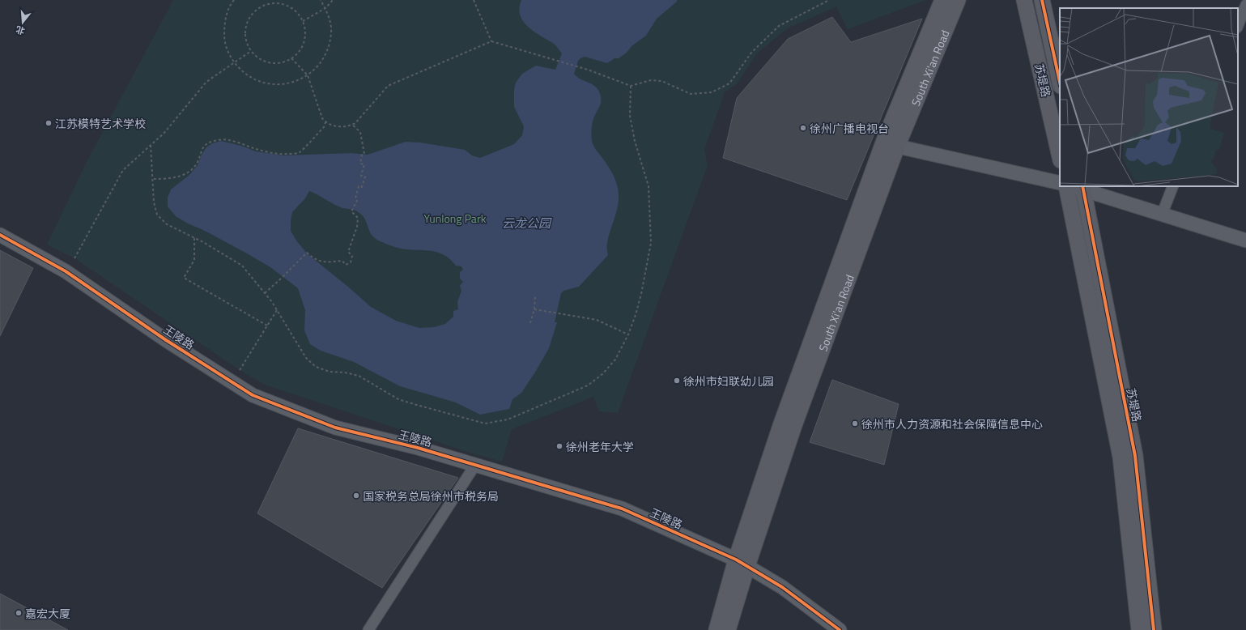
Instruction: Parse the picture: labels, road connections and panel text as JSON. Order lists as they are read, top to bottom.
{
  "streets": {
    "main road": ["South Xi'an Road", "苏堤路"],
    "street": ["王陵路"]
  },
  "crossings": [
    ["South Xi'an Road", "王陵路"]
  ],
  "water": ["云龙公园"],
  "parks": ["Yunlong Park"],
  "places": [
    "江苏模特艺术学校",
    "徐州广播电视台",
    "徐州市妇联幼儿园",
    "徐州市人力资源和社会保障信息中心",
    "徐州老年大学",
    "国家税务总局徐州市税务局",
    "嘉宏大厦"
  ],
  "north": "bottom"
}
